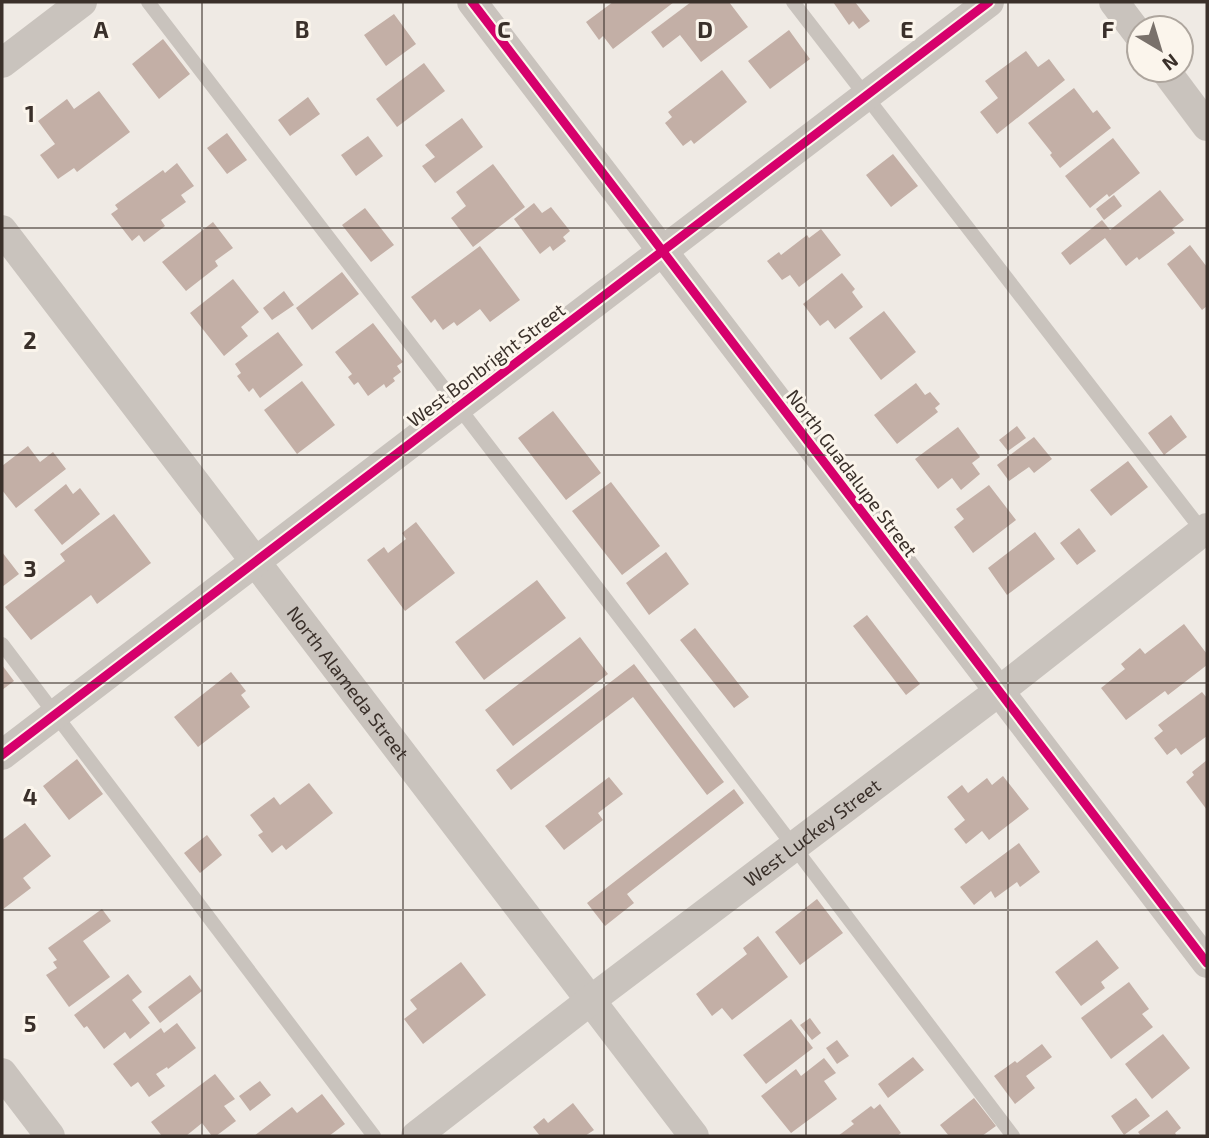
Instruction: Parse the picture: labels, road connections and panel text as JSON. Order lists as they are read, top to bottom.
{
  "streets": {
    "street": [
      "West Bonbright Street",
      "North Guadalupe Street",
      "North Alameda Street",
      "West Luckey Street"
    ]
  },
  "crossings": [
    ["West Bonbright Street", "North Guadalupe Street"],
    ["West Bonbright Street", "North Alameda Street"],
    ["North Guadalupe Street", "West Luckey Street"],
    ["North Alameda Street", "West Luckey Street"]
  ],
  "north": "bottom right",
  "grid": {
    "columns": [
      "A",
      "B",
      "C",
      "D",
      "E",
      "F"
    ],
    "rows": [
      "1",
      "2",
      "3",
      "4",
      "5"
    ]
  }
}
